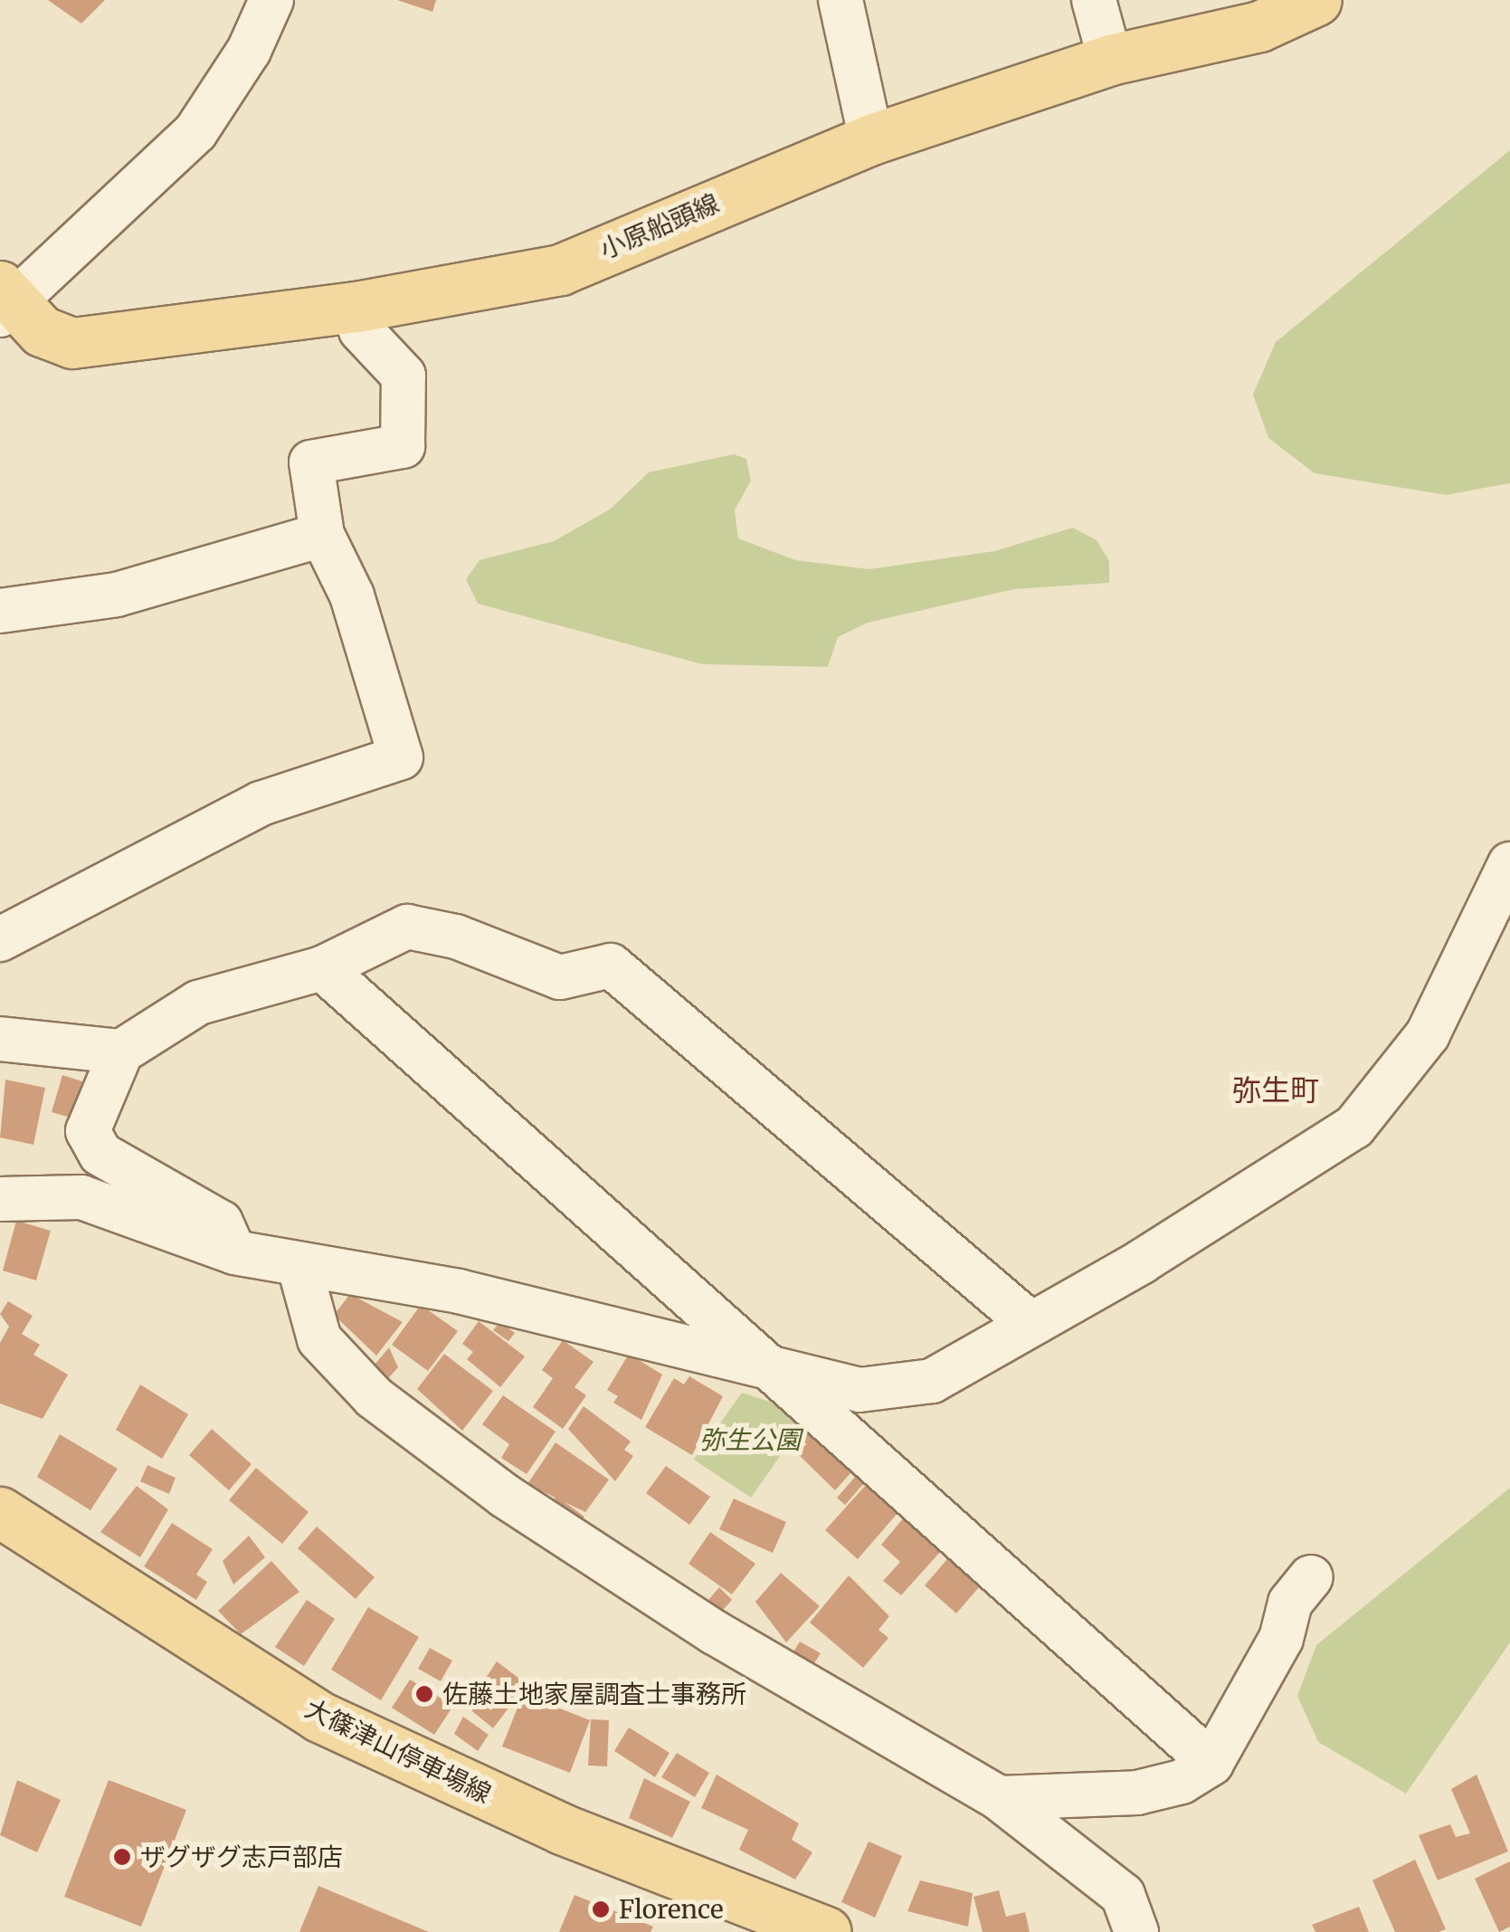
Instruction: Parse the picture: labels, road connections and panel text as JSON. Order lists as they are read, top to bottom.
{
  "streets": {
    "main road": ["小原船頭線", "大篠津山停車場線"]
  },
  "districts": ["弥生町"],
  "parks": ["弥生公園"],
  "places": ["佐藤土地家屋調査士事務所", "ザグザグ志戸部店", "Florence"]
}
